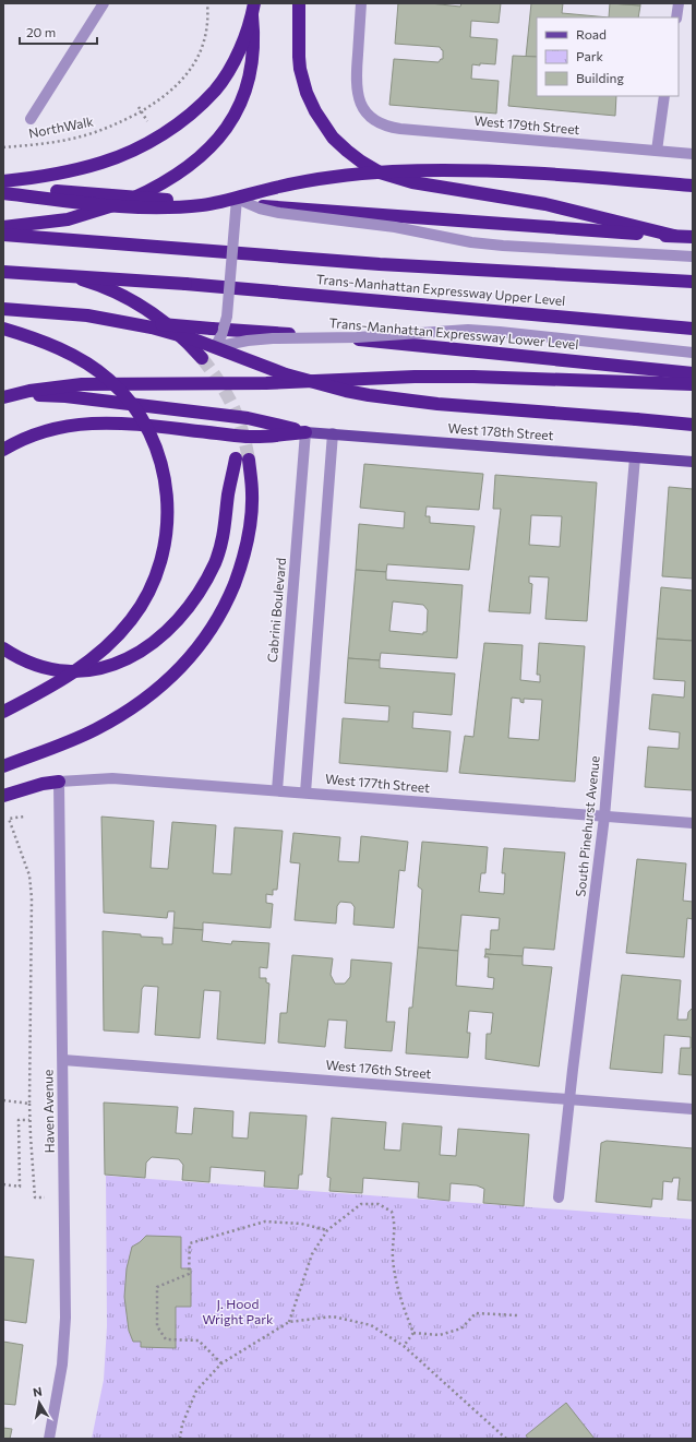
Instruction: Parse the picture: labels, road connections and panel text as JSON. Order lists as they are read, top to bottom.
{
  "streets": {
    "highway": ["Trans-Manhattan Expressway Upper Level", "Trans-Manhattan Expressway Lower Level"],
    "main road": ["West 178th Street"],
    "street": [
      "West 179th Street",
      "Cabrini Boulevard",
      "West 177th Street",
      "South Pinehurst Avenue",
      "West 176th Street",
      "Haven Avenue"
    ],
    "path": ["NorthWalk"]
  },
  "crossings": [
    ["West 178th Street", "Cabrini Boulevard"],
    ["West 178th Street", "South Pinehurst Avenue"],
    ["Cabrini Boulevard", "West 177th Street"],
    ["West 177th Street", "South Pinehurst Avenue"],
    ["West 177th Street", "Haven Avenue"],
    ["South Pinehurst Avenue", "West 176th Street"],
    ["West 176th Street", "Haven Avenue"]
  ],
  "parks": ["J. Hood Wright Park"],
  "legend": ["Road", "Park", "Building"],
  "scale_bar": "20 m",
  "north": "top"
}
